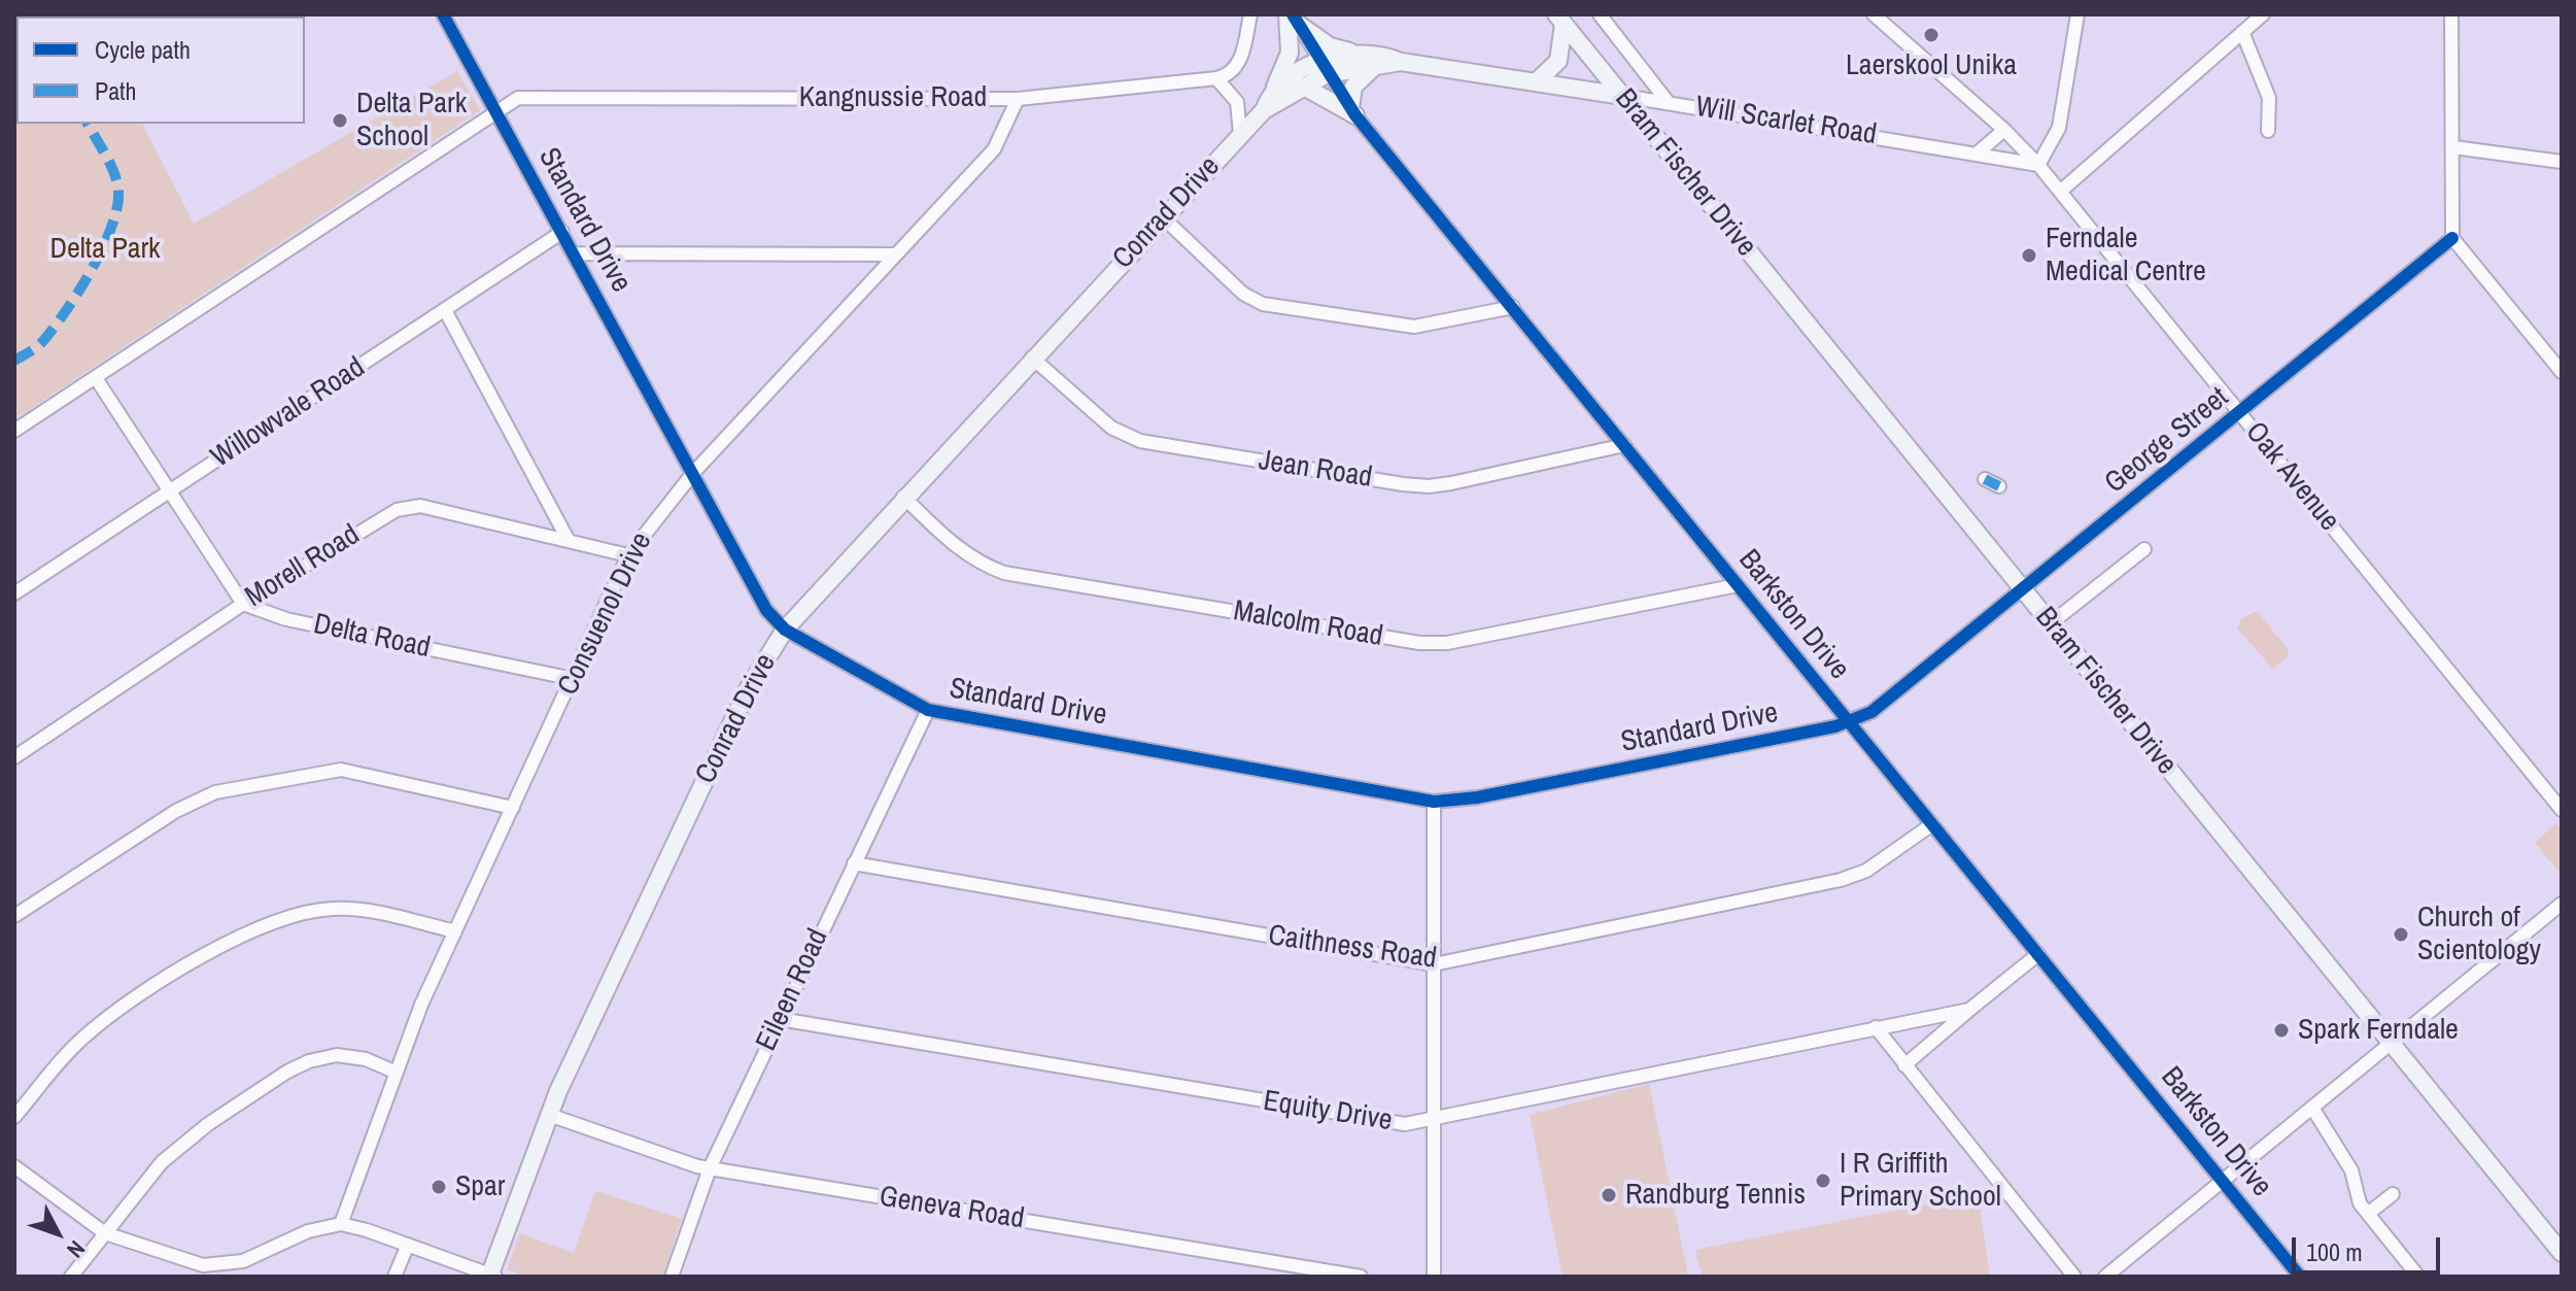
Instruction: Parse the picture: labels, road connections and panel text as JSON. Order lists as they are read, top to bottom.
{
  "streets": {
    "street": [
      "Kangnussie Road",
      "Will Scarlet Road",
      "Bram Fischer Drive",
      "Conrad Drive",
      "Standard Drive",
      "Willowvale Road",
      "George Street",
      "Jean Road",
      "Oak Avenue",
      "Morell Road",
      "Consuenol Drive",
      "Barkston Drive",
      "Malcolm Road",
      "Delta Road",
      "Caithness Road",
      "Eileen Road",
      "Equity Drive",
      "Geneva Road"
    ]
  },
  "crossings": [
    ["Kangnussie Road", "Standard Drive"],
    ["Kangnussie Road", "Consuenol Drive"],
    ["Will Scarlet Road", "Bram Fischer Drive"],
    ["Will Scarlet Road", "Conrad Drive"],
    ["Will Scarlet Road", "Oak Avenue"],
    ["Will Scarlet Road", "Barkston Drive"],
    ["Bram Fischer Drive", "George Street"],
    ["Conrad Drive", "Standard Drive"],
    ["Conrad Drive", "Jean Road"],
    ["Conrad Drive", "Barkston Drive"],
    ["Conrad Drive", "Malcolm Road"],
    ["Conrad Drive", "Geneva Road"],
    ["Standard Drive", "Willowvale Road"],
    ["Standard Drive", "George Street"],
    ["Standard Drive", "Consuenol Drive"],
    ["Standard Drive", "Barkston Drive"],
    ["Standard Drive", "Eileen Road"],
    ["George Street", "Oak Avenue"],
    ["Jean Road", "Barkston Drive"],
    ["Morell Road", "Consuenol Drive"],
    ["Morell Road", "Delta Road"],
    ["Consuenol Drive", "Delta Road"],
    ["Barkston Drive", "Malcolm Road"],
    ["Barkston Drive", "Caithness Road"],
    ["Barkston Drive", "Equity Drive"],
    ["Caithness Road", "Eileen Road"],
    ["Eileen Road", "Equity Drive"],
    ["Eileen Road", "Geneva Road"]
  ],
  "parks": ["Delta Park"],
  "places": [
    "Laerskool Unika",
    "Delta Park School",
    "Ferndale Medical Centre",
    "Church of Scientology",
    "Spark Ferndale",
    "I R Griffith Primary School",
    "Spar",
    "Randburg Tennis"
  ],
  "legend": ["Cycle path", "Path"],
  "scale_bar": "100 m",
  "north": "bottom right"
}
